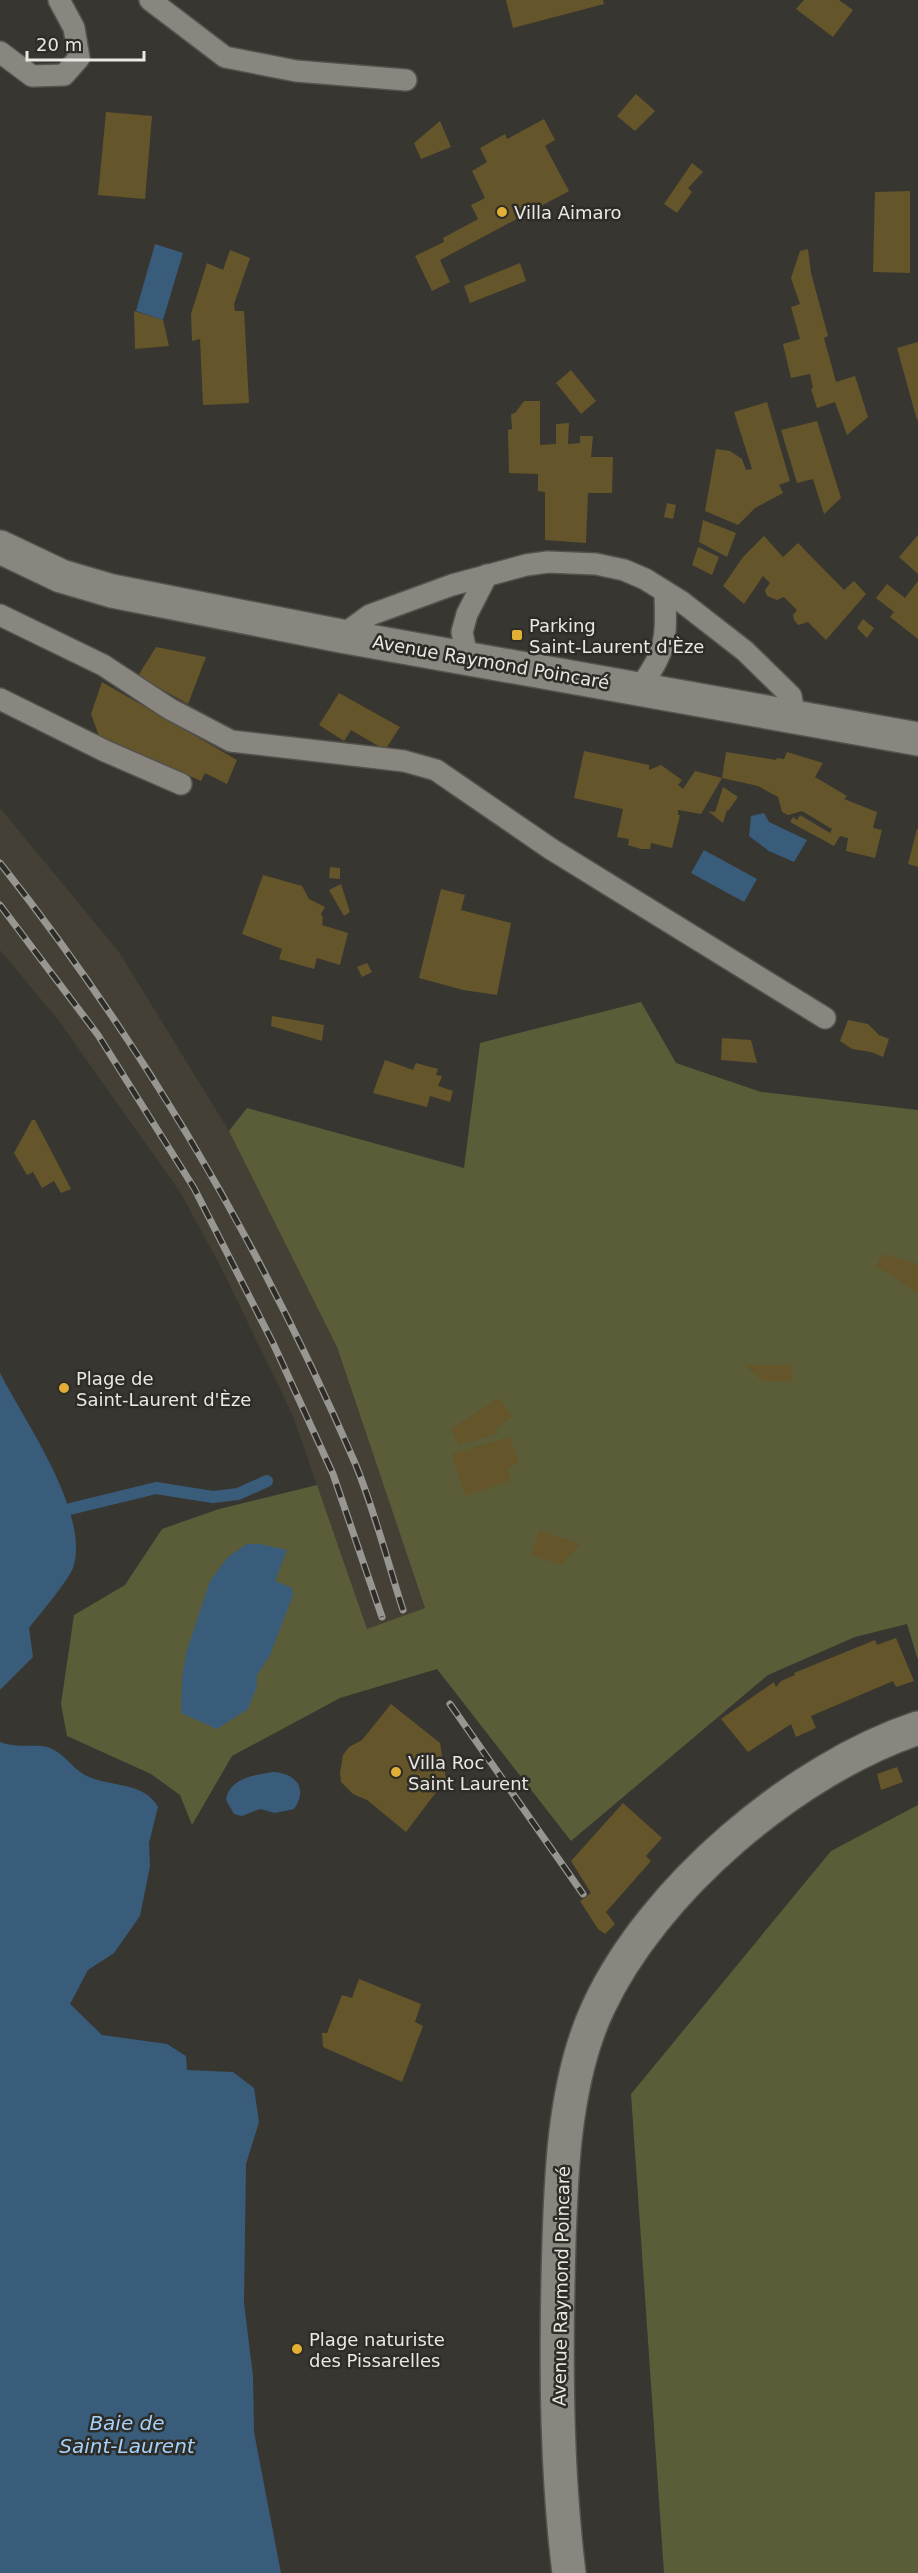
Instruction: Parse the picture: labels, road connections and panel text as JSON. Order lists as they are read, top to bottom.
{
  "streets": {
    "main road": ["Avenue Raymond Poincaré"]
  },
  "water": ["Baie de Saint-Laurent"],
  "places": {
    "other": [
      "Villa Aimaro",
      "Plage de Saint-Laurent d'Èze",
      "Villa Roc Saint Laurent",
      "Plage naturiste des Pissarelles"
    ],
    "transit": ["Parking Saint-Laurent d'Èze"]
  },
  "scale_bar": "20 m"
}
